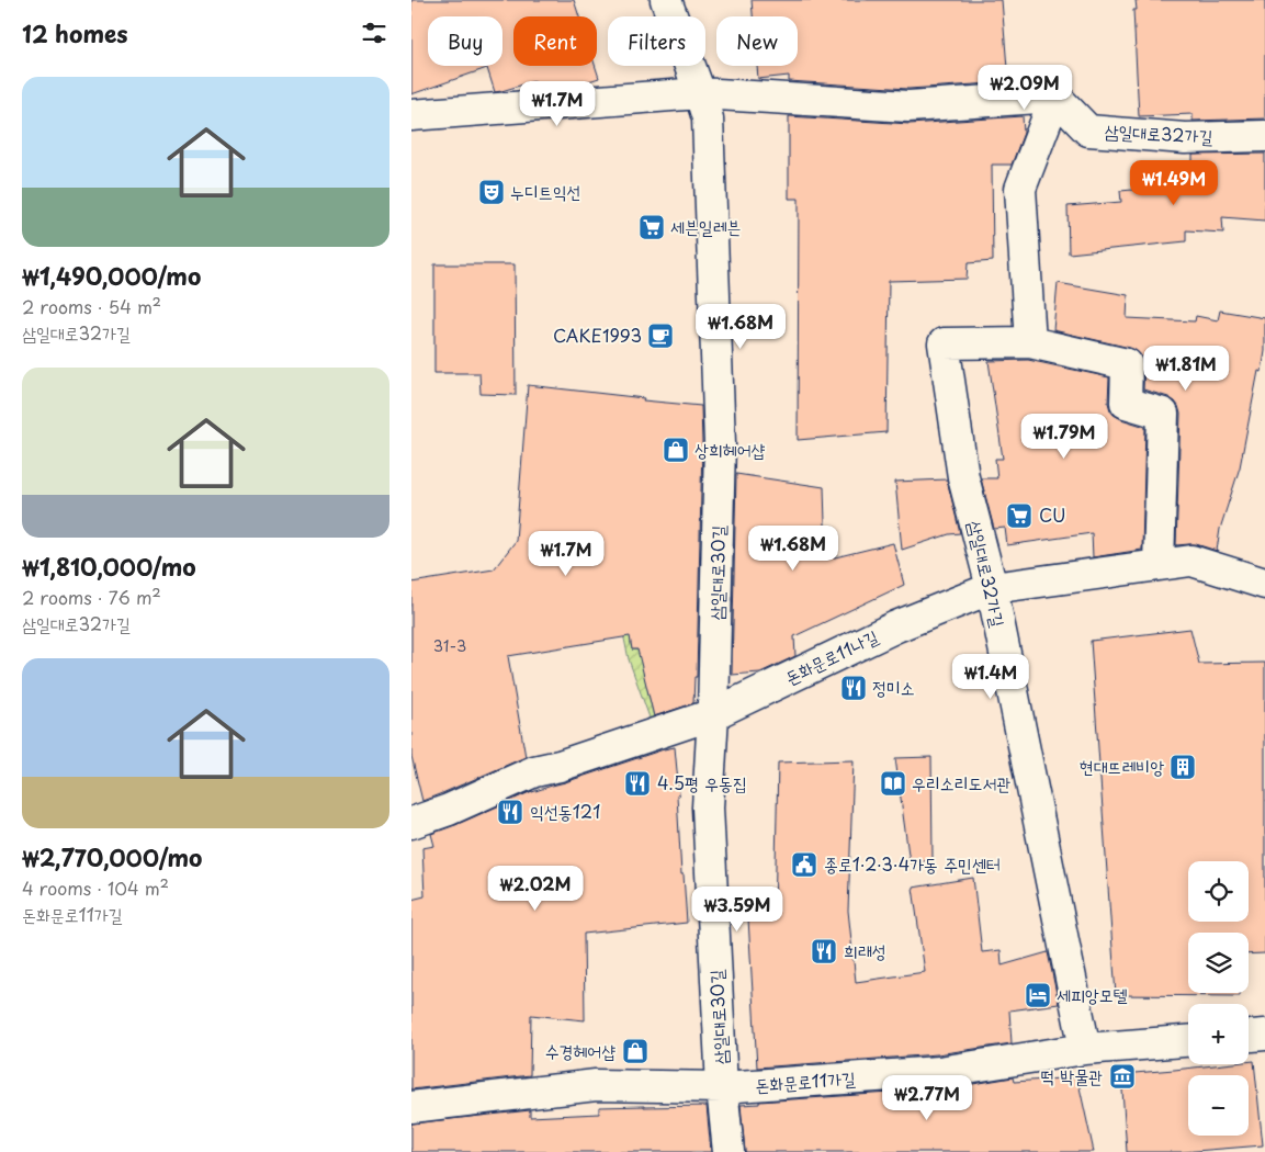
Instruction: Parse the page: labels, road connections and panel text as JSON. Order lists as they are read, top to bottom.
{
  "streets": {
    "street": [
      "삼일대로32가길",
      "삼일대로30길",
      "돈화문로11나길",
      "돈화문로11가길"
    ]
  },
  "crossings": [
    ["삼일대로32가길", "돈화문로11나길"],
    ["삼일대로32가길", "돈화문로11가길"],
    ["삼일대로30길", "돈화문로11나길"],
    ["삼일대로30길", "돈화문로11가길"]
  ],
  "places": {
    "theatre": ["누디트익선"],
    "supermarket": ["세븐일레븐", "CU"],
    "cafe": ["CAKE1993"],
    "shop": ["상희헤어샵", "수경헤어샵"],
    "restaurant": [
      "정미소",
      "4.5평 우동집",
      "익선동121",
      "희래성"
    ],
    "building": ["현대뜨레비앙"],
    "library": ["우리소리도서관"],
    "public building": ["종로1·2·3·4가동 주민센터"],
    "hotel": ["세피앙모텔"],
    "museum": ["떡 박물관"]
  },
  "house_numbers": ["31-3"],
  "page": {
    "heading": "12 homes",
    "chip": [
      "Buy",
      "Rent",
      "Filters",
      "New"
    ],
    "price": [
      "₩2.09M",
      "₩1.7M",
      "₩1.49M",
      "₩1.68M",
      "₩1.81M",
      "₩1.79M",
      "₩1.68M",
      "₩1.7M",
      "₩1.4M",
      "₩2.02M",
      "₩3.59M",
      "₩2.77M"
    ],
    "list": [
      {
        "name": "₩1,490,000/mo",
        "note": "2 rooms · 54 m² · 삼일대로32가길"
      },
      {
        "name": "₩1,810,000/mo",
        "note": "2 rooms · 76 m² · 삼일대로32가길"
      },
      {
        "name": "₩2,770,000/mo",
        "note": "4 rooms · 104 m² · 돈화문로11가길"
      }
    ],
    "map_buttons": ["+", "−"]
  }
}
